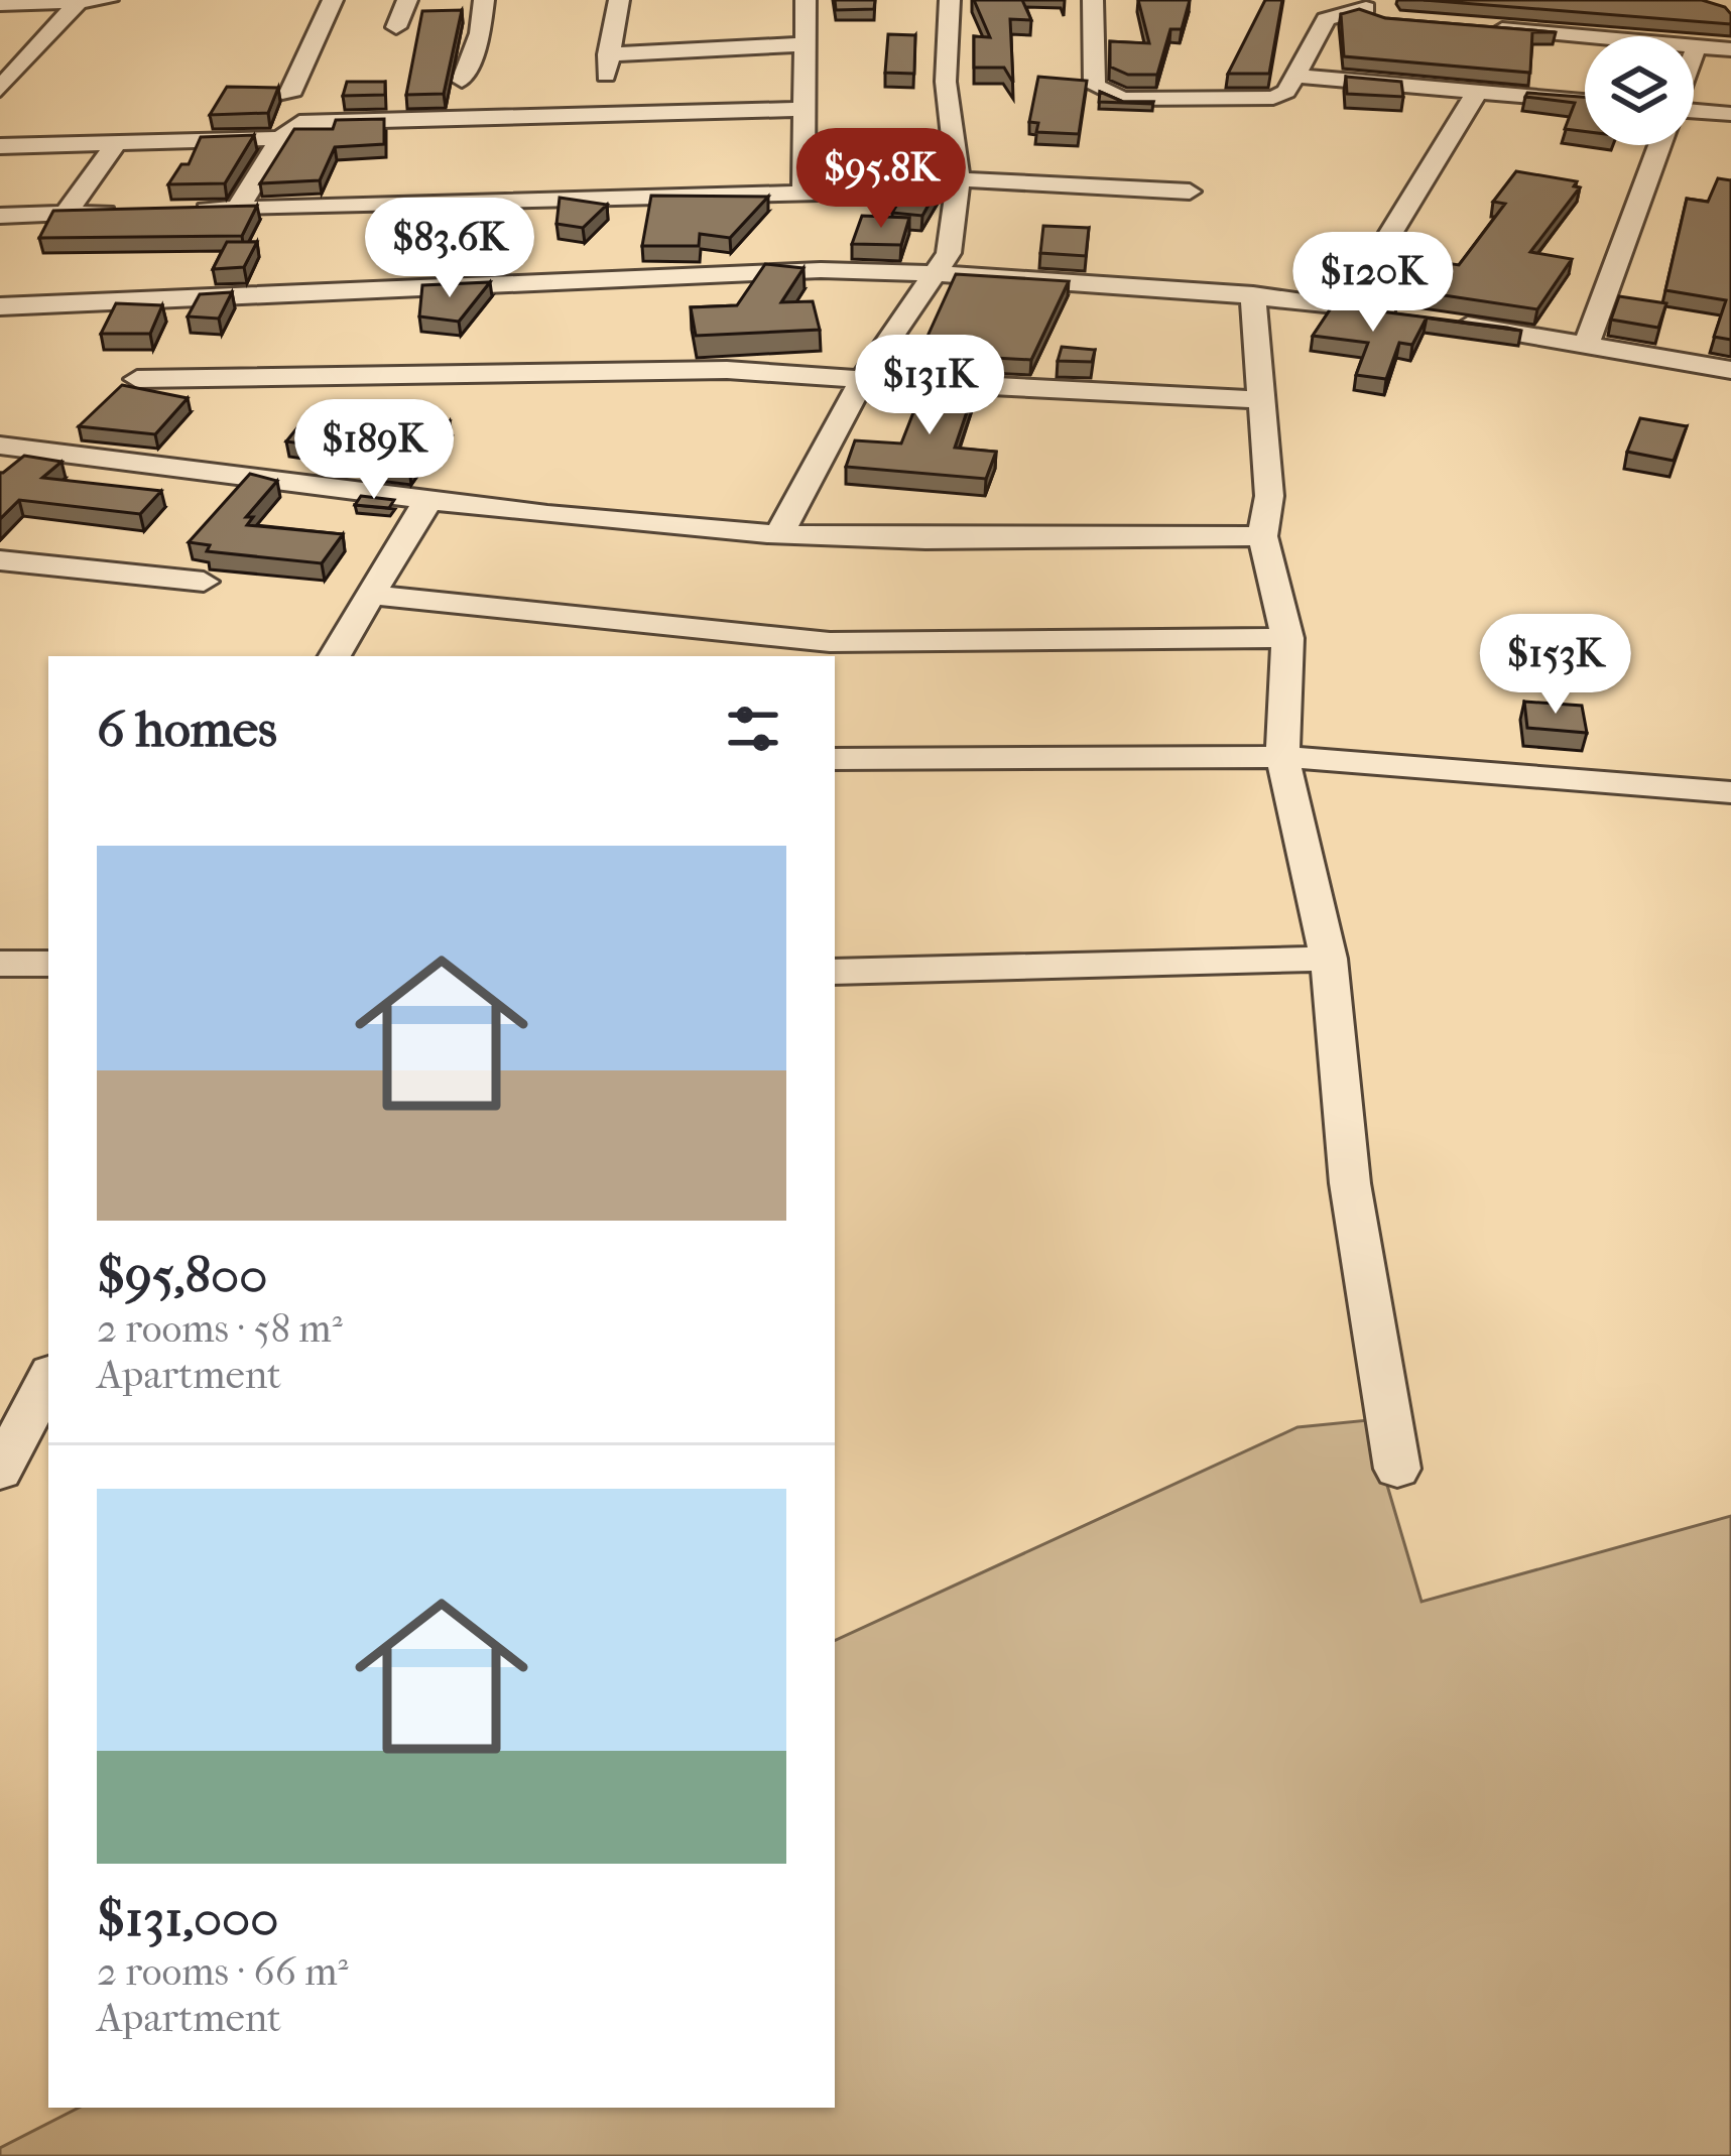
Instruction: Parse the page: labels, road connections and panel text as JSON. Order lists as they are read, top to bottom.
{
  "page": {
    "price": [
      "$95.8K",
      "$83.6K",
      "$120K",
      "$131K",
      "$189K",
      "$153K"
    ],
    "heading": "6 homes",
    "list": [
      {
        "name": "$95,800",
        "note": "2 rooms · 58 m² · Apartment"
      },
      {
        "name": "$131,000",
        "note": "2 rooms · 66 m² · Apartment"
      }
    ]
  }
}
